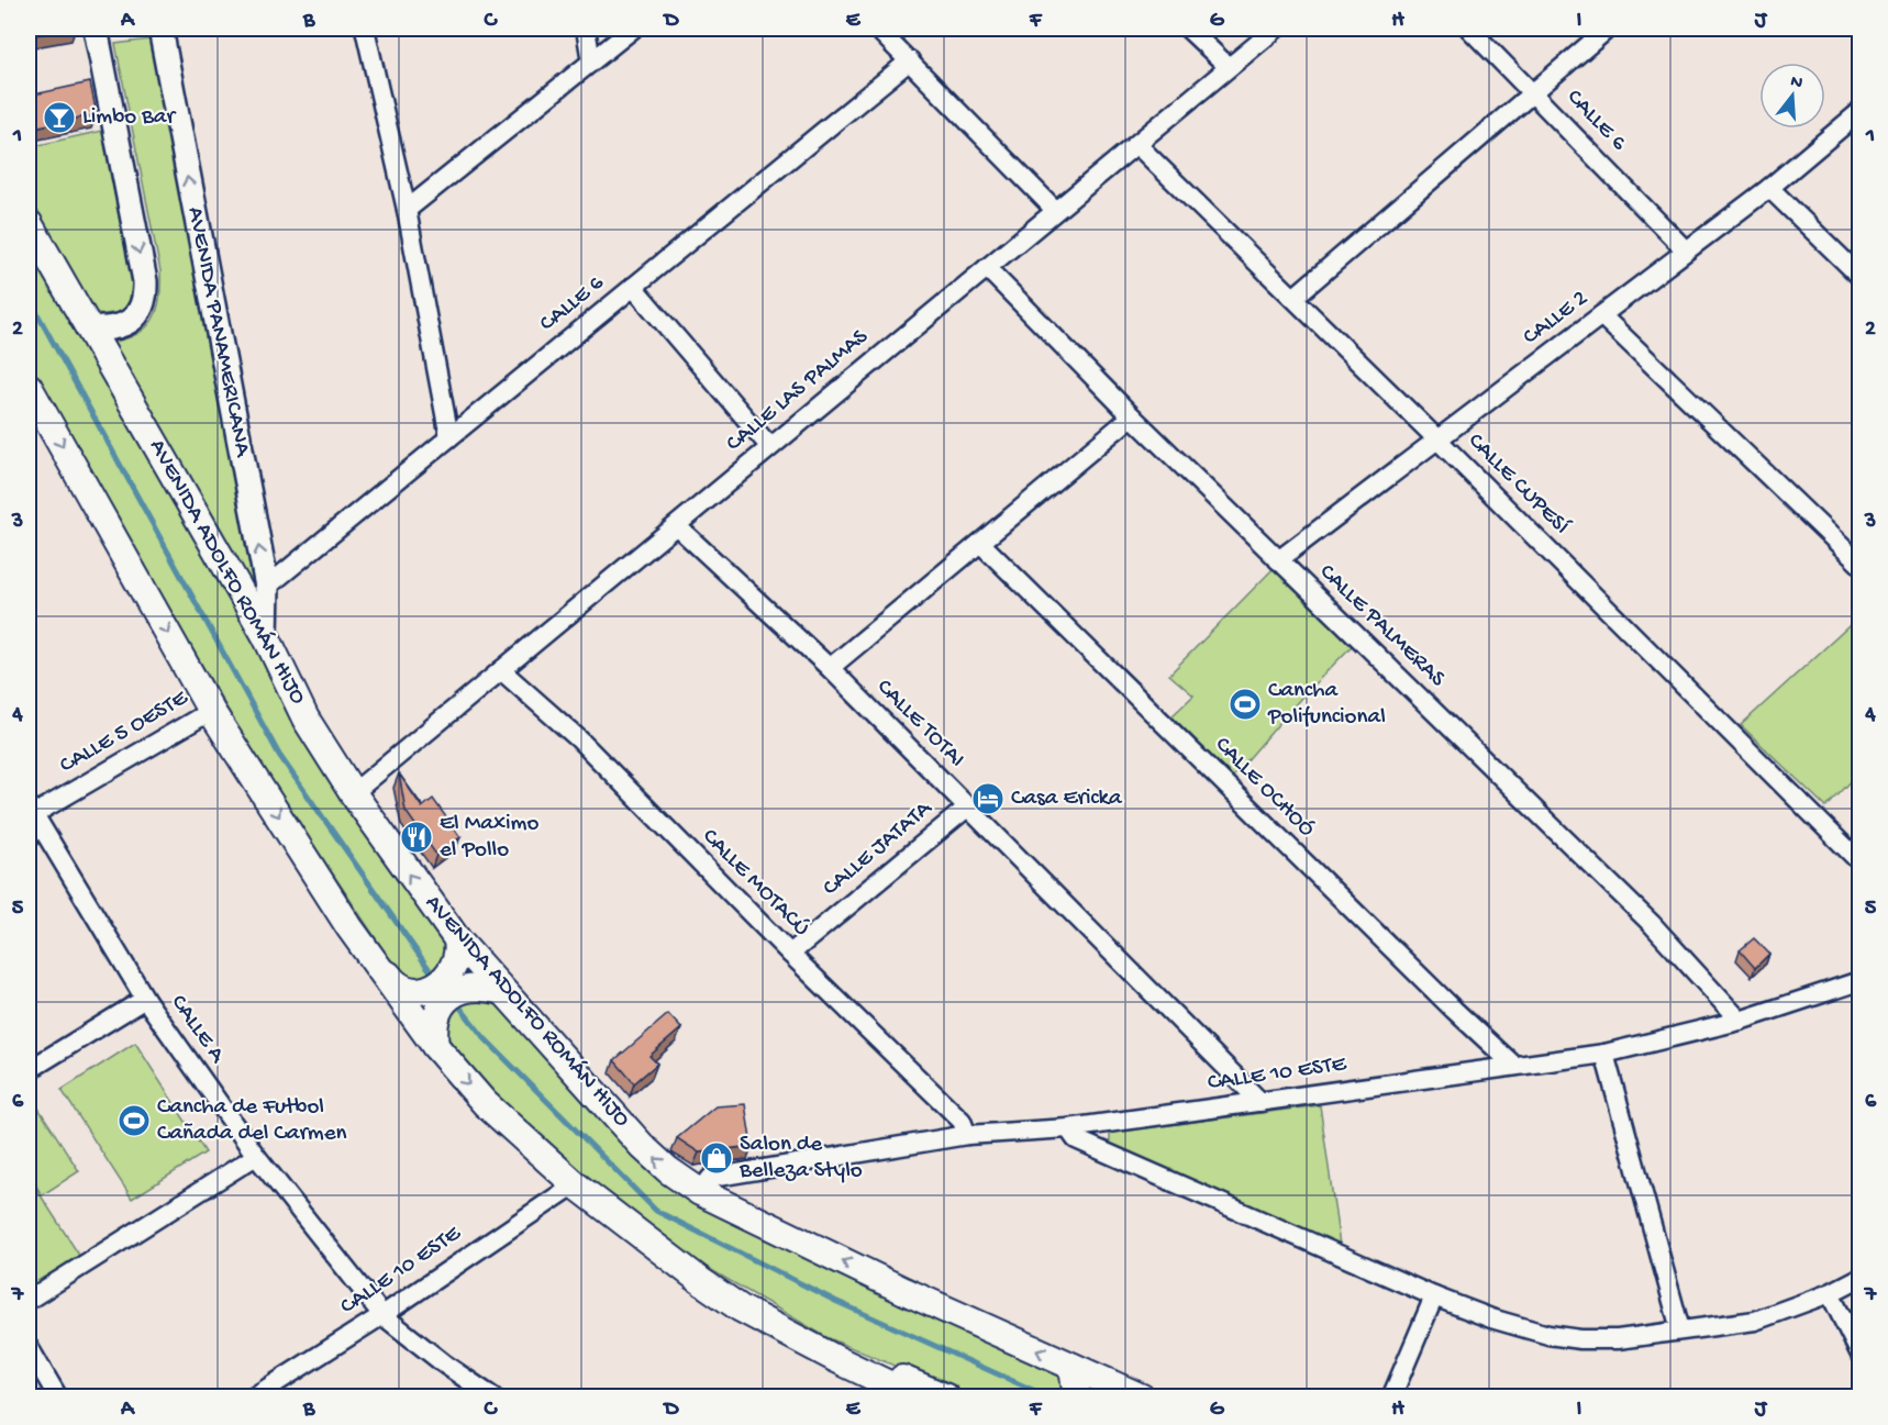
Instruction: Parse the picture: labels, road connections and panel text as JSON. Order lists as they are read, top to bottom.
{
  "streets": {
    "main road": ["AVENIDA ADOLFO ROMÁN HIJO"],
    "street": [
      "CALLE 6",
      "CALLE 2",
      "AVENIDA PANAMERICANA",
      "CALLE LAS PALMAS",
      "CALLE CUPESÍ",
      "CALLE PALMERAS",
      "CALLE TOTAI",
      "CALLE 5 OESTE",
      "CALLE OCHOÓ",
      "CALLE JATATA",
      "CALLE MOTACÚ",
      "CALLE A",
      "CALLE 10 ESTE"
    ]
  },
  "crossings": [
    ["CALLE 6", "CALLE 2"],
    ["CALLE 6", "AVENIDA PANAMERICANA"],
    ["CALLE 2", "CALLE CUPESÍ"],
    ["CALLE 2", "CALLE PALMERAS"],
    ["AVENIDA PANAMERICANA", "AVENIDA ADOLFO ROMÁN HIJO"],
    ["CALLE LAS PALMAS", "CALLE CUPESÍ"],
    ["CALLE LAS PALMAS", "AVENIDA ADOLFO ROMÁN HIJO"],
    ["CALLE LAS PALMAS", "CALLE PALMERAS"],
    ["CALLE LAS PALMAS", "CALLE TOTAI"],
    ["CALLE LAS PALMAS", "CALLE MOTACÚ"],
    ["AVENIDA ADOLFO ROMÁN HIJO", "CALLE 10 ESTE"],
    ["CALLE PALMERAS", "CALLE 10 ESTE"],
    ["CALLE TOTAI", "CALLE JATATA"],
    ["CALLE TOTAI", "CALLE 10 ESTE"],
    ["CALLE 5 OESTE", "CALLE A"],
    ["CALLE OCHOÓ", "CALLE 10 ESTE"],
    ["CALLE JATATA", "CALLE MOTACÚ"],
    ["CALLE MOTACÚ", "CALLE 10 ESTE"],
    ["CALLE A", "CALLE 10 ESTE"]
  ],
  "places": {
    "bar": ["Limbo Bar"],
    "sports": ["Cancha Polifuncional", "Cancha de Futbol Cañada del Carmen"],
    "hotel": ["Casa Ericka"],
    "restaurant": ["El Maximo el Pollo"],
    "shop": ["Salon de Belleza Stylo"]
  },
  "north": "top",
  "grid": {
    "columns": [
      "A",
      "B",
      "C",
      "D",
      "E",
      "F",
      "G",
      "H",
      "I",
      "J"
    ],
    "rows": [
      "1",
      "2",
      "3",
      "4",
      "5",
      "6",
      "7"
    ]
  }
}
